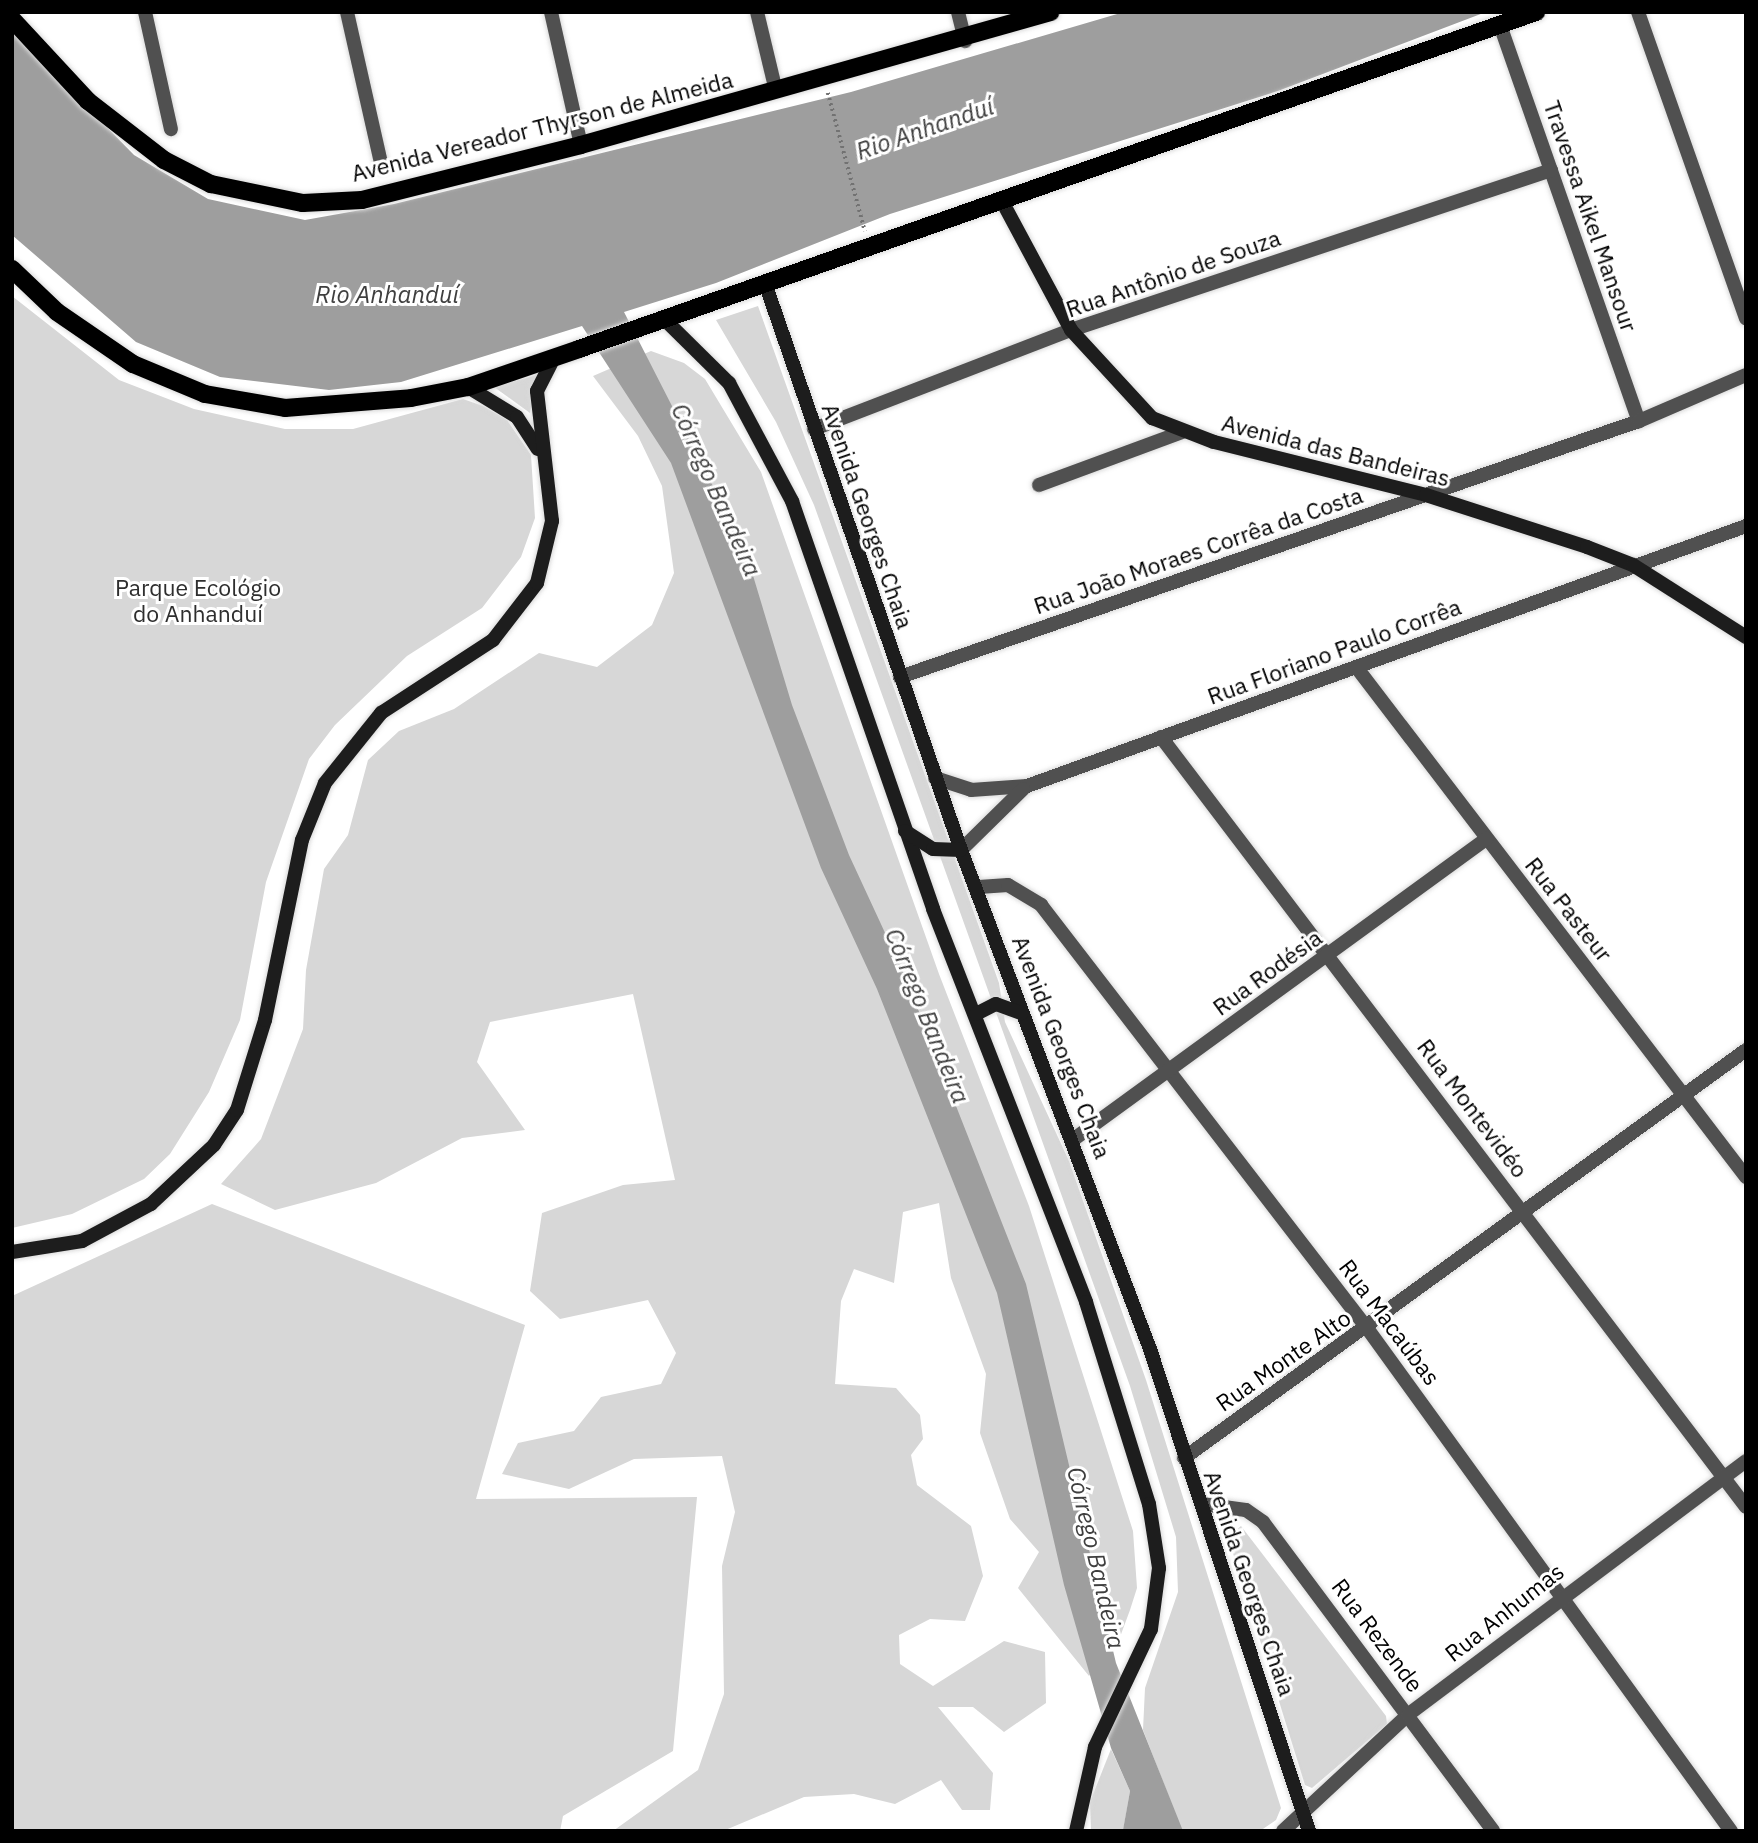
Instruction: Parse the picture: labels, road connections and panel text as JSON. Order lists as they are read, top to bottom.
{
  "streets": {
    "main road": ["Avenida Vereador Thyrson de Almeida", "Avenida das Bandeiras", "Avenida Georges Chaia"],
    "street": [
      "Travessa Aikel Mansour",
      "Rua Antônio de Souza",
      "Rua João Moraes Corrêa da Costa",
      "Rua Floriano Paulo Corrêa",
      "Rua Pasteur",
      "Rua Rodésia",
      "Rua Montevidéo",
      "Rua Macaúbas",
      "Rua Monte Alto",
      "Rua Anhumas",
      "Rua Rezende"
    ]
  },
  "crossings": [
    ["Travessa Aikel Mansour", "Rua Antônio de Souza"],
    ["Travessa Aikel Mansour", "Rua João Moraes Corrêa da Costa"],
    ["Rua Antônio de Souza", "Avenida das Bandeiras"],
    ["Rua Antônio de Souza", "Avenida Georges Chaia"],
    ["Avenida das Bandeiras", "Rua João Moraes Corrêa da Costa"],
    ["Avenida das Bandeiras", "Rua Floriano Paulo Corrêa"],
    ["Avenida Georges Chaia", "Rua João Moraes Corrêa da Costa"],
    ["Avenida Georges Chaia", "Rua Floriano Paulo Corrêa"],
    ["Avenida Georges Chaia", "Rua Rodésia"],
    ["Avenida Georges Chaia", "Rua Macaúbas"],
    ["Avenida Georges Chaia", "Rua Monte Alto"],
    ["Avenida Georges Chaia", "Rua Anhumas"],
    ["Avenida Georges Chaia", "Rua Rezende"],
    ["Rua Floriano Paulo Corrêa", "Rua Pasteur"],
    ["Rua Floriano Paulo Corrêa", "Rua Montevidéo"],
    ["Rua Pasteur", "Rua Rodésia"],
    ["Rua Pasteur", "Rua Monte Alto"],
    ["Rua Rodésia", "Rua Montevidéo"],
    ["Rua Rodésia", "Rua Macaúbas"],
    ["Rua Montevidéo", "Rua Monte Alto"],
    ["Rua Montevidéo", "Rua Anhumas"],
    ["Rua Macaúbas", "Rua Monte Alto"],
    ["Rua Macaúbas", "Rua Anhumas"],
    ["Rua Anhumas", "Rua Rezende"]
  ],
  "water": ["Rio Anhanduí", "Córrego Bandeira"],
  "parks": ["Parque Ecológio do Anhanduí"]
}
